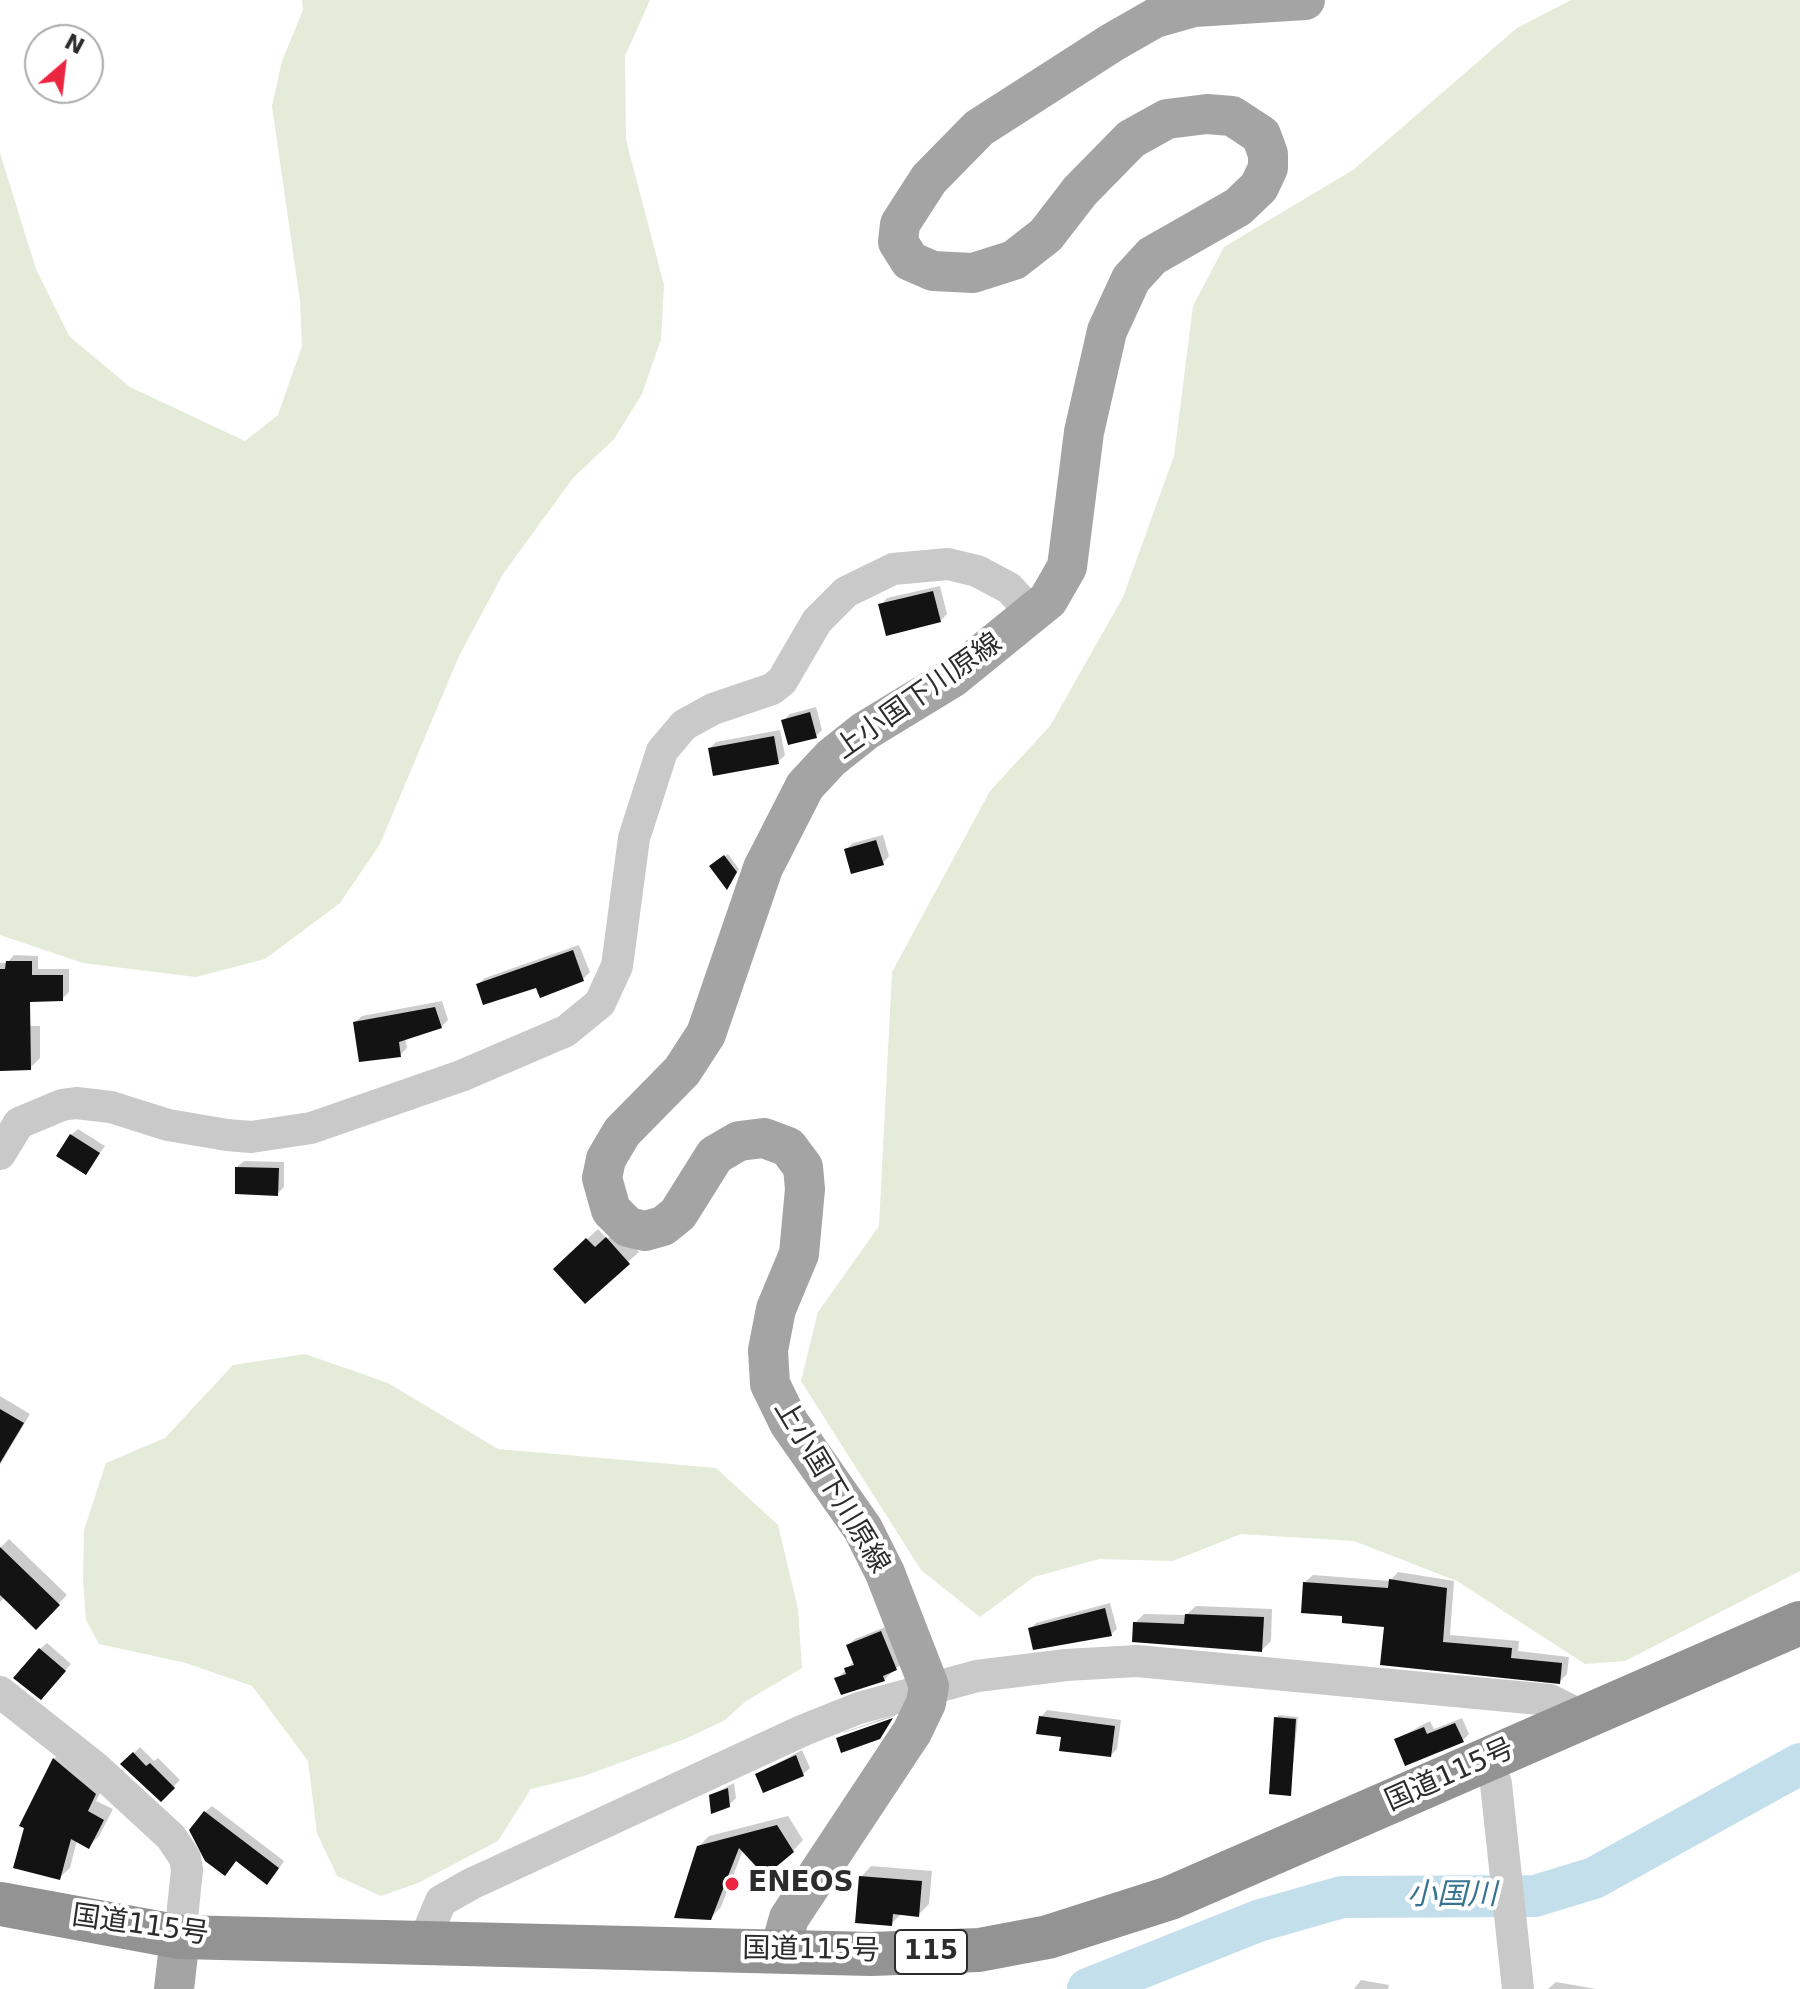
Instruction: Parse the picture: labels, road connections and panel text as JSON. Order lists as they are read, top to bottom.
{
  "streets": {
    "highway": ["国道115号", "115"],
    "main road": ["上小国下川原線"]
  },
  "water": ["小国川"],
  "places": ["ENEOS"],
  "north": "top right"
}
